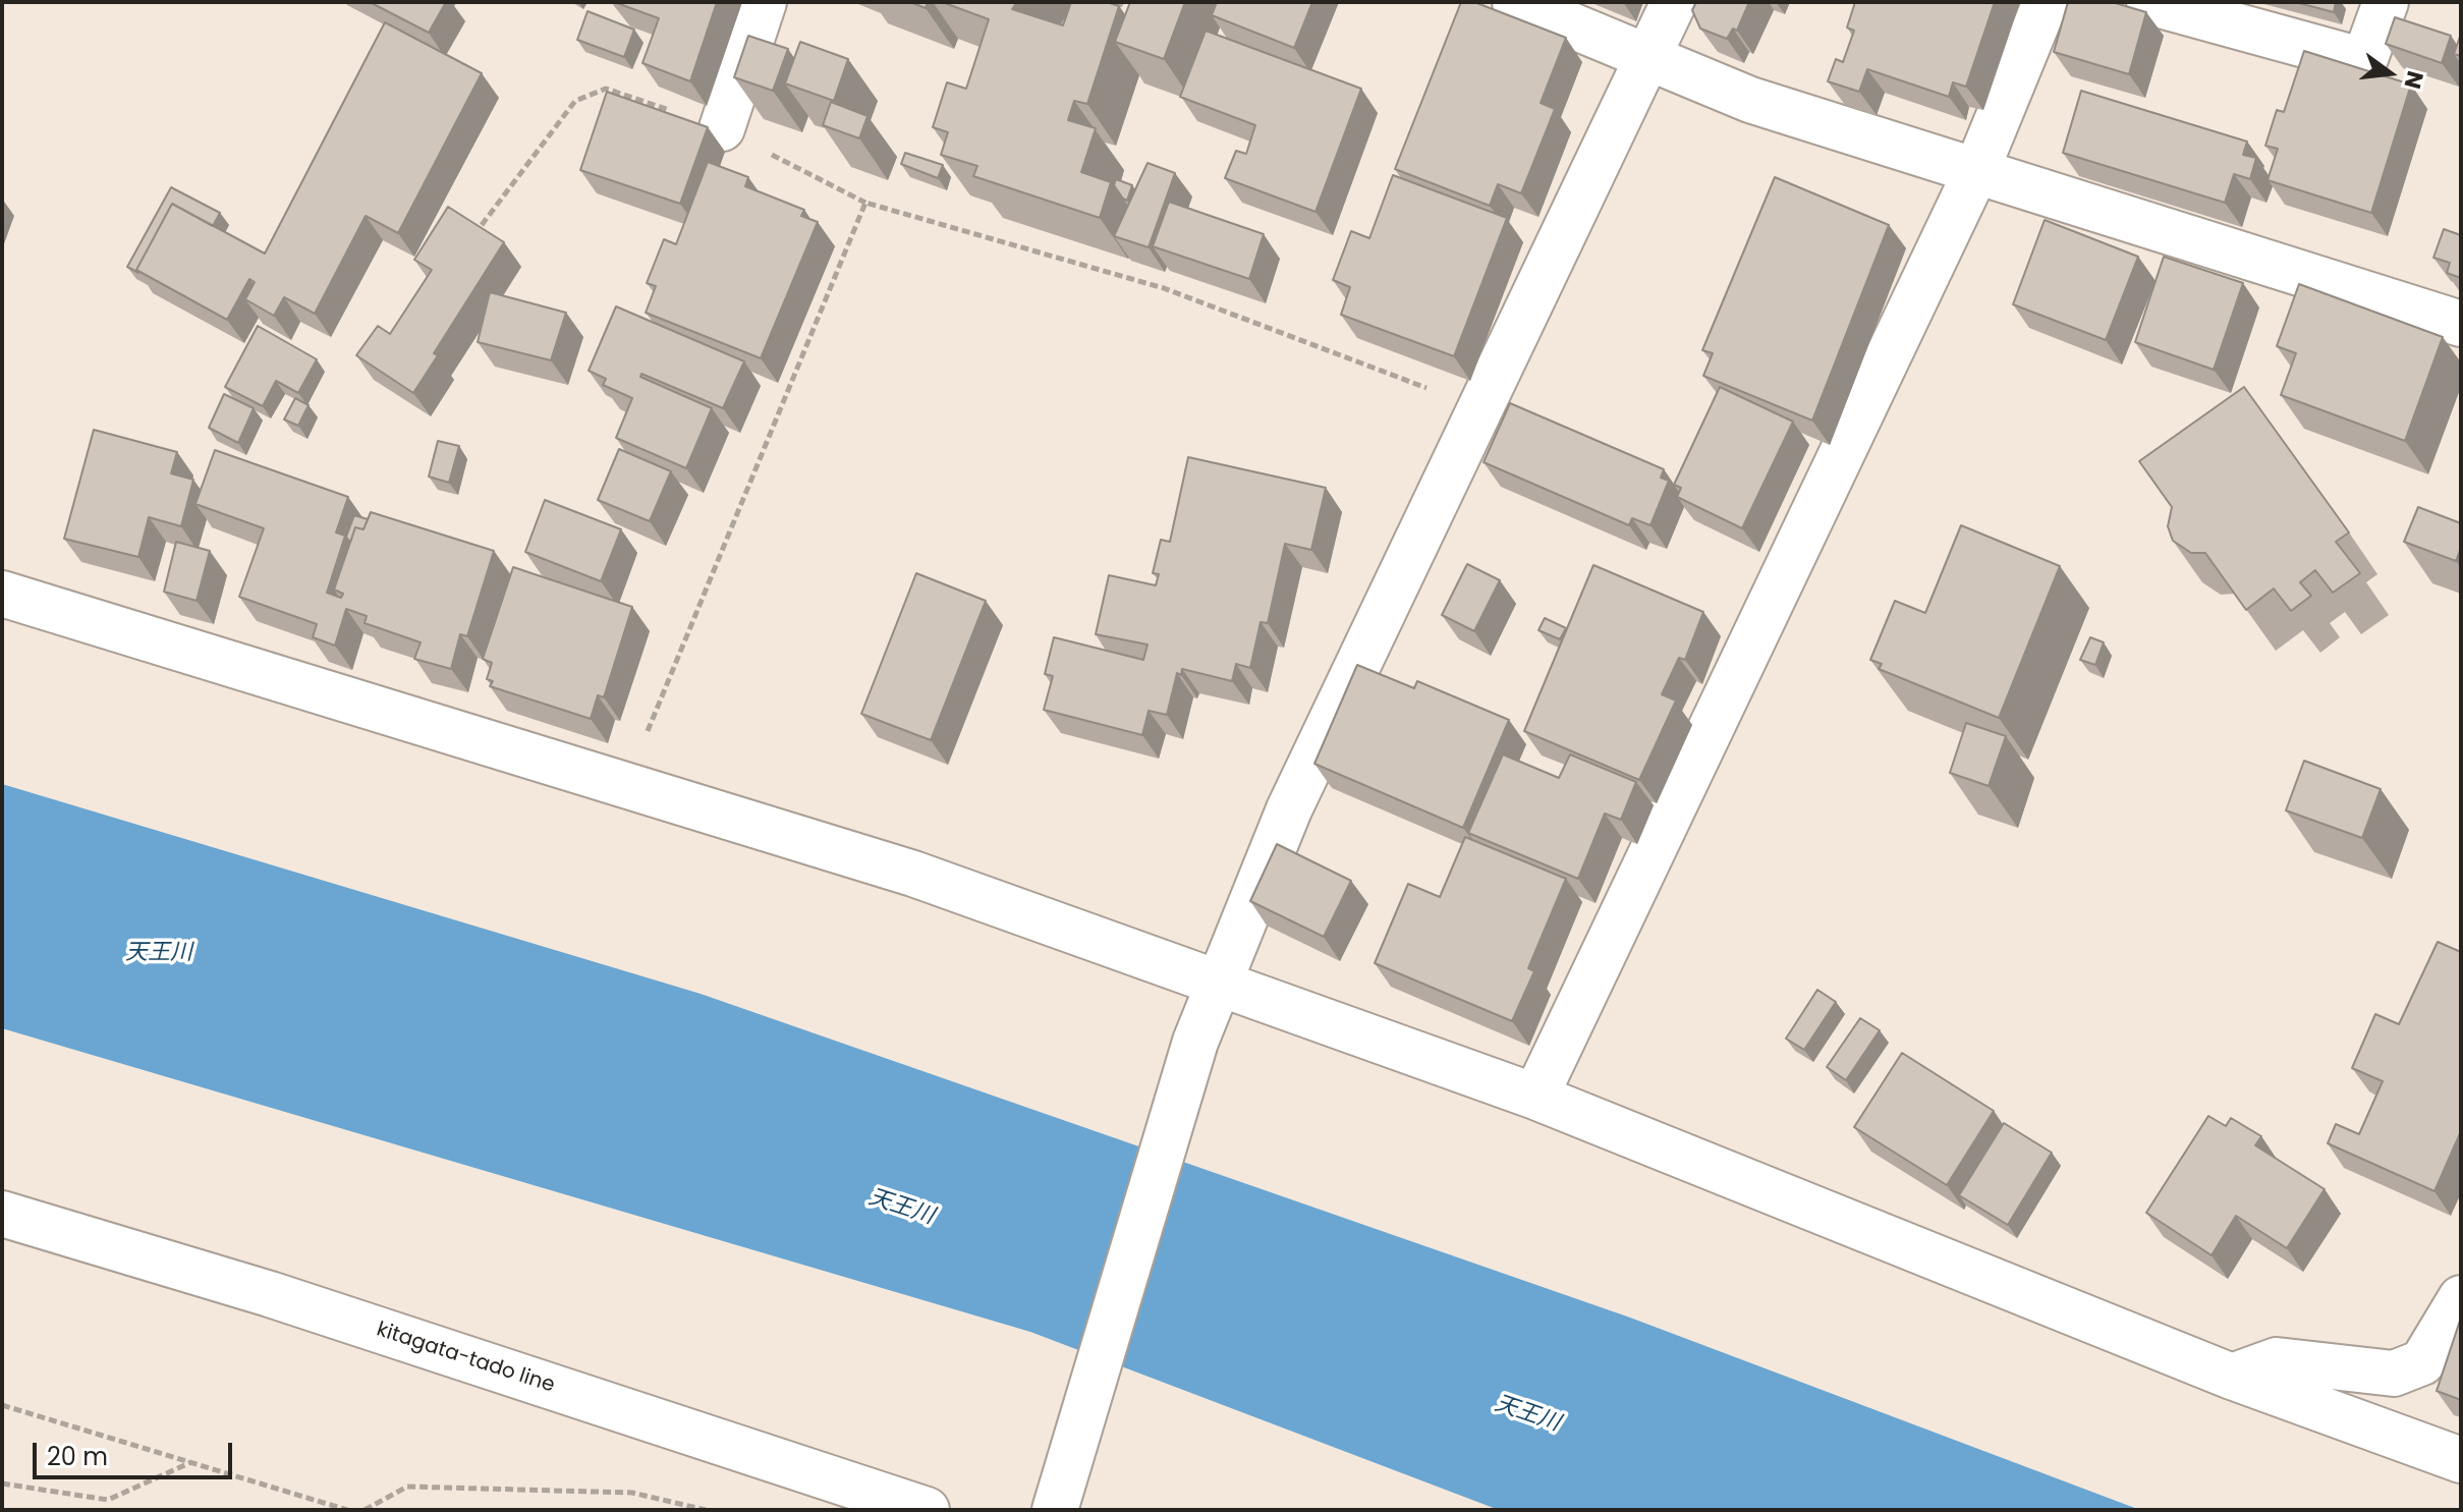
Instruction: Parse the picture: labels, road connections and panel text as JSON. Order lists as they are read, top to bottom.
{
  "streets": {
    "street": ["kitagata-tado line"]
  },
  "water": ["天王川"],
  "scale_bar": "20 m",
  "north": "right"
}
